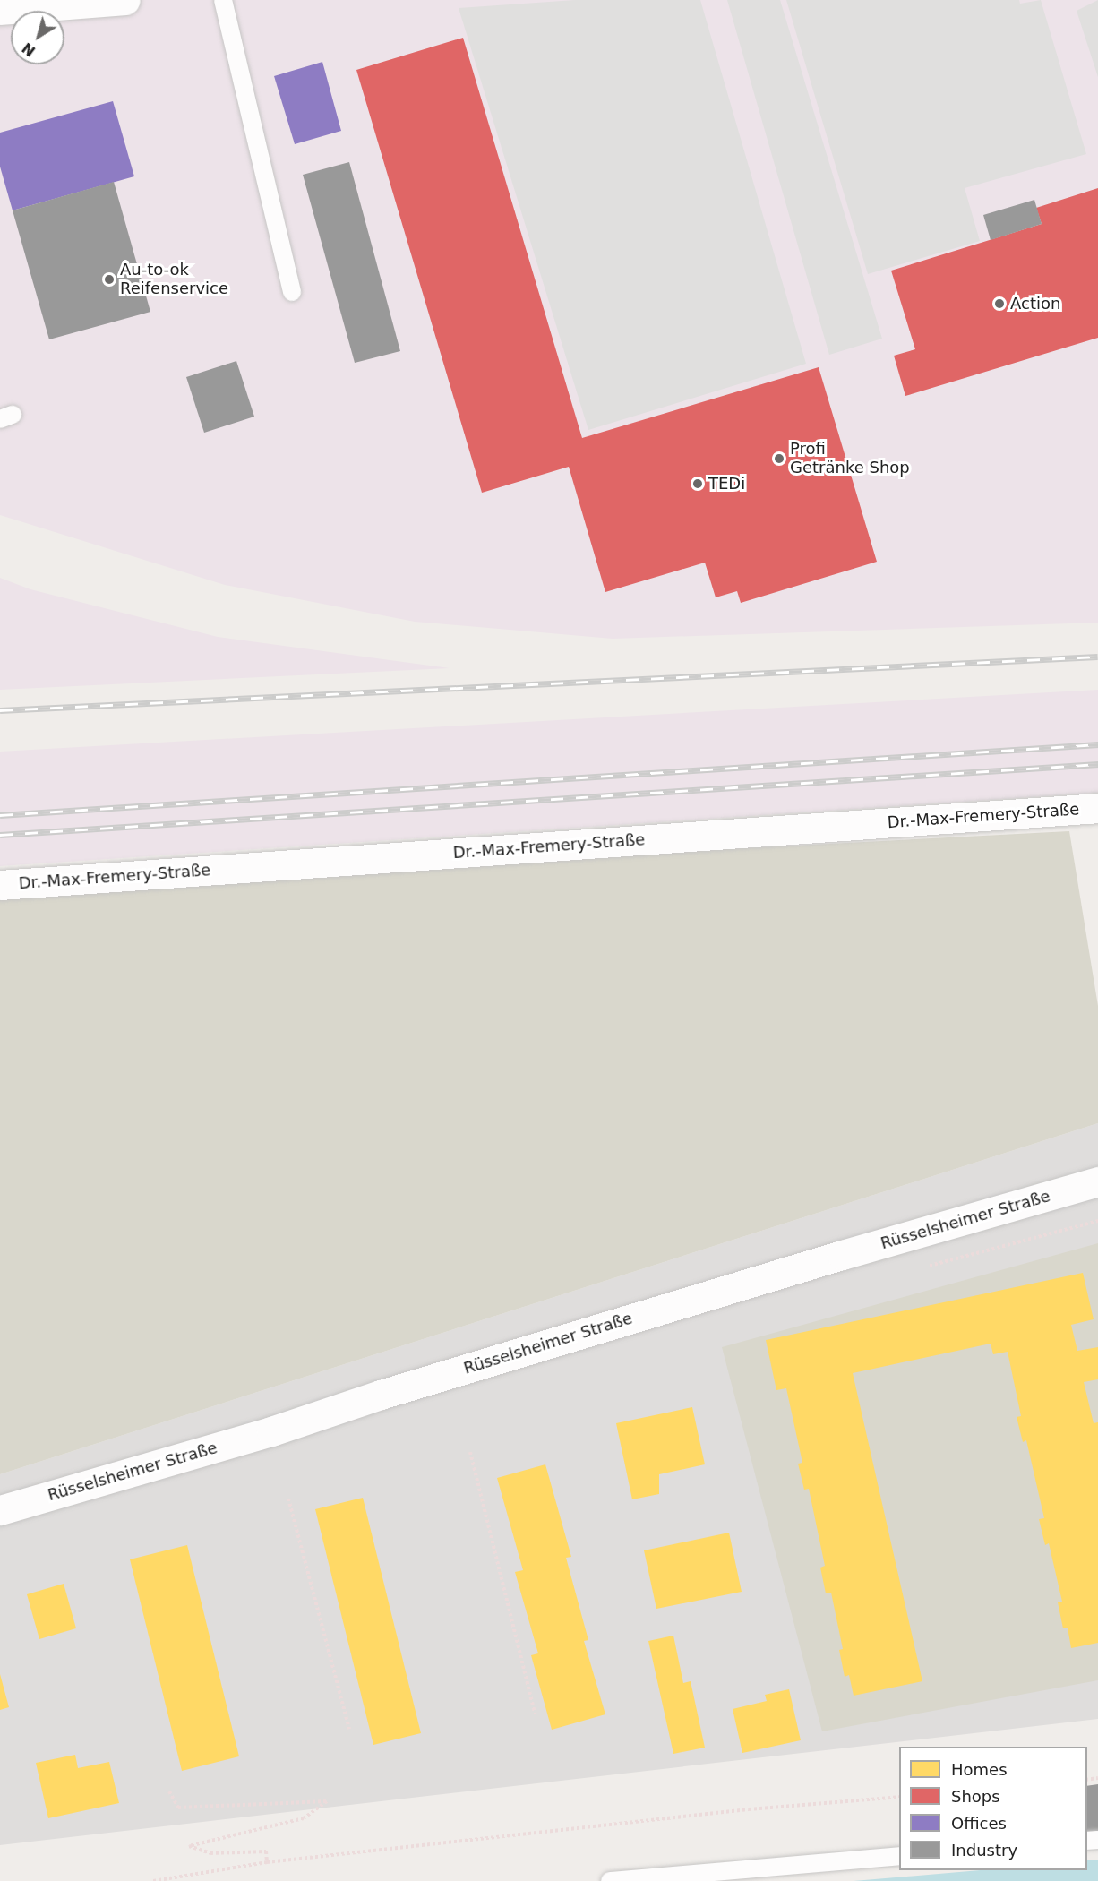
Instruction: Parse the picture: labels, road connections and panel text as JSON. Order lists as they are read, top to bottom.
{
  "streets": {
    "street": ["Dr.-Max-Fremery-Straße", "Rüsselsheimer Straße"]
  },
  "places": [
    "Au-to-ok Reifenservice",
    "Action",
    "Profi Getränke Shop",
    "TEDi"
  ],
  "legend": [
    "Homes",
    "Shops",
    "Offices",
    "Industry"
  ],
  "north": "bottom left"
}
